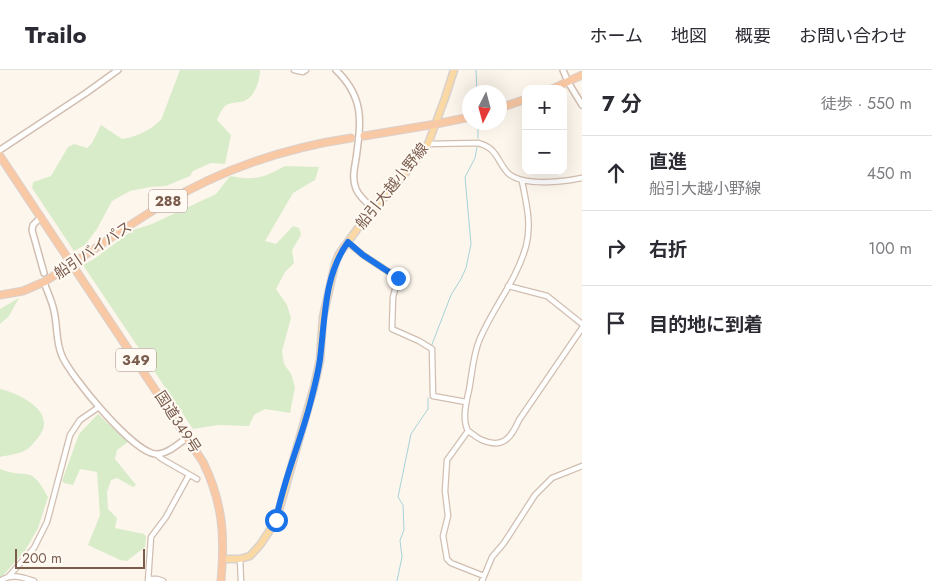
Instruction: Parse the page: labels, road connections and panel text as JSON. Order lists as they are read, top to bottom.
{
  "streets": {
    "highway": [
      "288",
      "船引バイパス",
      "349",
      "国道349号"
    ],
    "main road": ["船引大越小野線"]
  },
  "crossings": [
    ["船引バイパス", "国道349号"]
  ],
  "scale_bar": "200 m",
  "north": "bottom",
  "page": {
    "header": "Trailo",
    "nav": [
      "ホーム",
      "地図",
      "概要",
      "お問い合わせ"
    ],
    "heading": ["7 分", "徒歩 · 550 m"],
    "map_buttons": ["+", "−"],
    "list": [
      ["直進", "船引大越小野線", "450 m"],
      ["右折", "100 m"],
      "目的地に到着"
    ],
    "scale": "200 m"
  }
}
